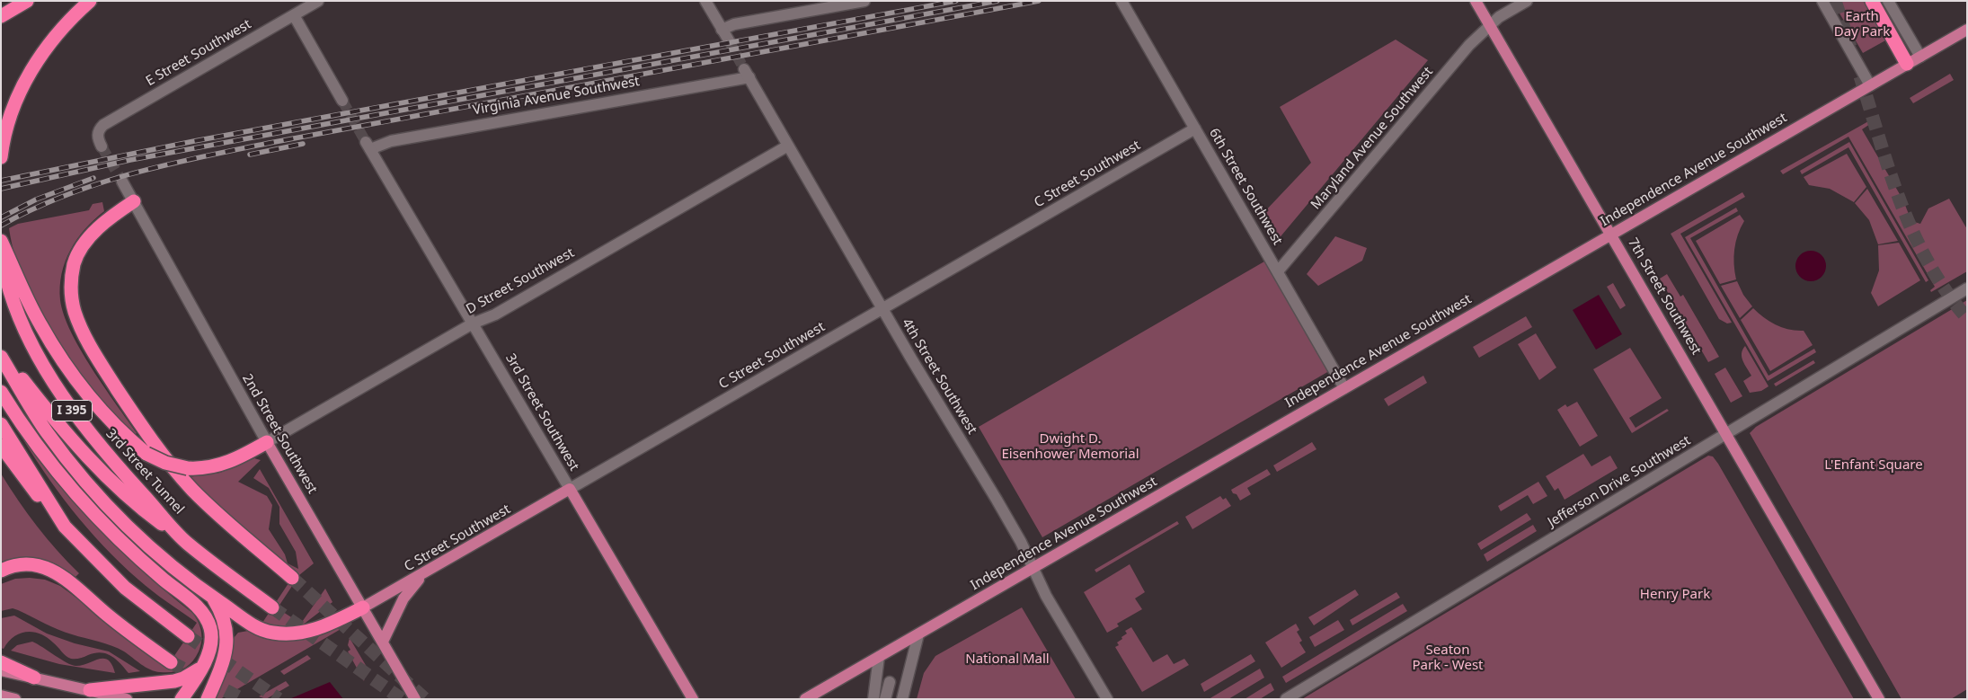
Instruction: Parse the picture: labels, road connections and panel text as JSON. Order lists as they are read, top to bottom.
{
  "streets": {
    "highway": ["I 395", "3rd Street Tunnel"],
    "main road": [
      "Independence Avenue Southwest",
      "C Street Southwest",
      "7th Street Southwest",
      "3rd Street Southwest",
      "2nd Street Southwest"
    ],
    "street": [
      "E Street Southwest",
      "Virginia Avenue Southwest",
      "Maryland Avenue Southwest",
      "6th Street Southwest",
      "D Street Southwest",
      "4th Street Southwest",
      "Jefferson Drive Southwest"
    ]
  },
  "crossings": [
    ["Virginia Avenue Southwest", "4th Street Southwest"],
    ["Virginia Avenue Southwest", "3rd Street Southwest"],
    ["Maryland Avenue Southwest", "6th Street Southwest"],
    ["Maryland Avenue Southwest", "7th Street Southwest"],
    ["Independence Avenue Southwest", "6th Street Southwest"],
    ["Independence Avenue Southwest", "7th Street Southwest"],
    ["Independence Avenue Southwest", "4th Street Southwest"],
    ["C Street Southwest", "6th Street Southwest"],
    ["C Street Southwest", "4th Street Southwest"],
    ["C Street Southwest", "3rd Street Southwest"],
    ["C Street Southwest", "2nd Street Southwest"],
    ["D Street Southwest", "4th Street Southwest"],
    ["D Street Southwest", "3rd Street Southwest"],
    ["D Street Southwest", "2nd Street Southwest"],
    ["7th Street Southwest", "Jefferson Drive Southwest"]
  ],
  "parks": [
    "Earth Day Park",
    "Dwight D. Eisenhower Memorial",
    "L'Enfant Square",
    "Henry Park",
    "Seaton Park - West",
    "National Mall"
  ]
}
